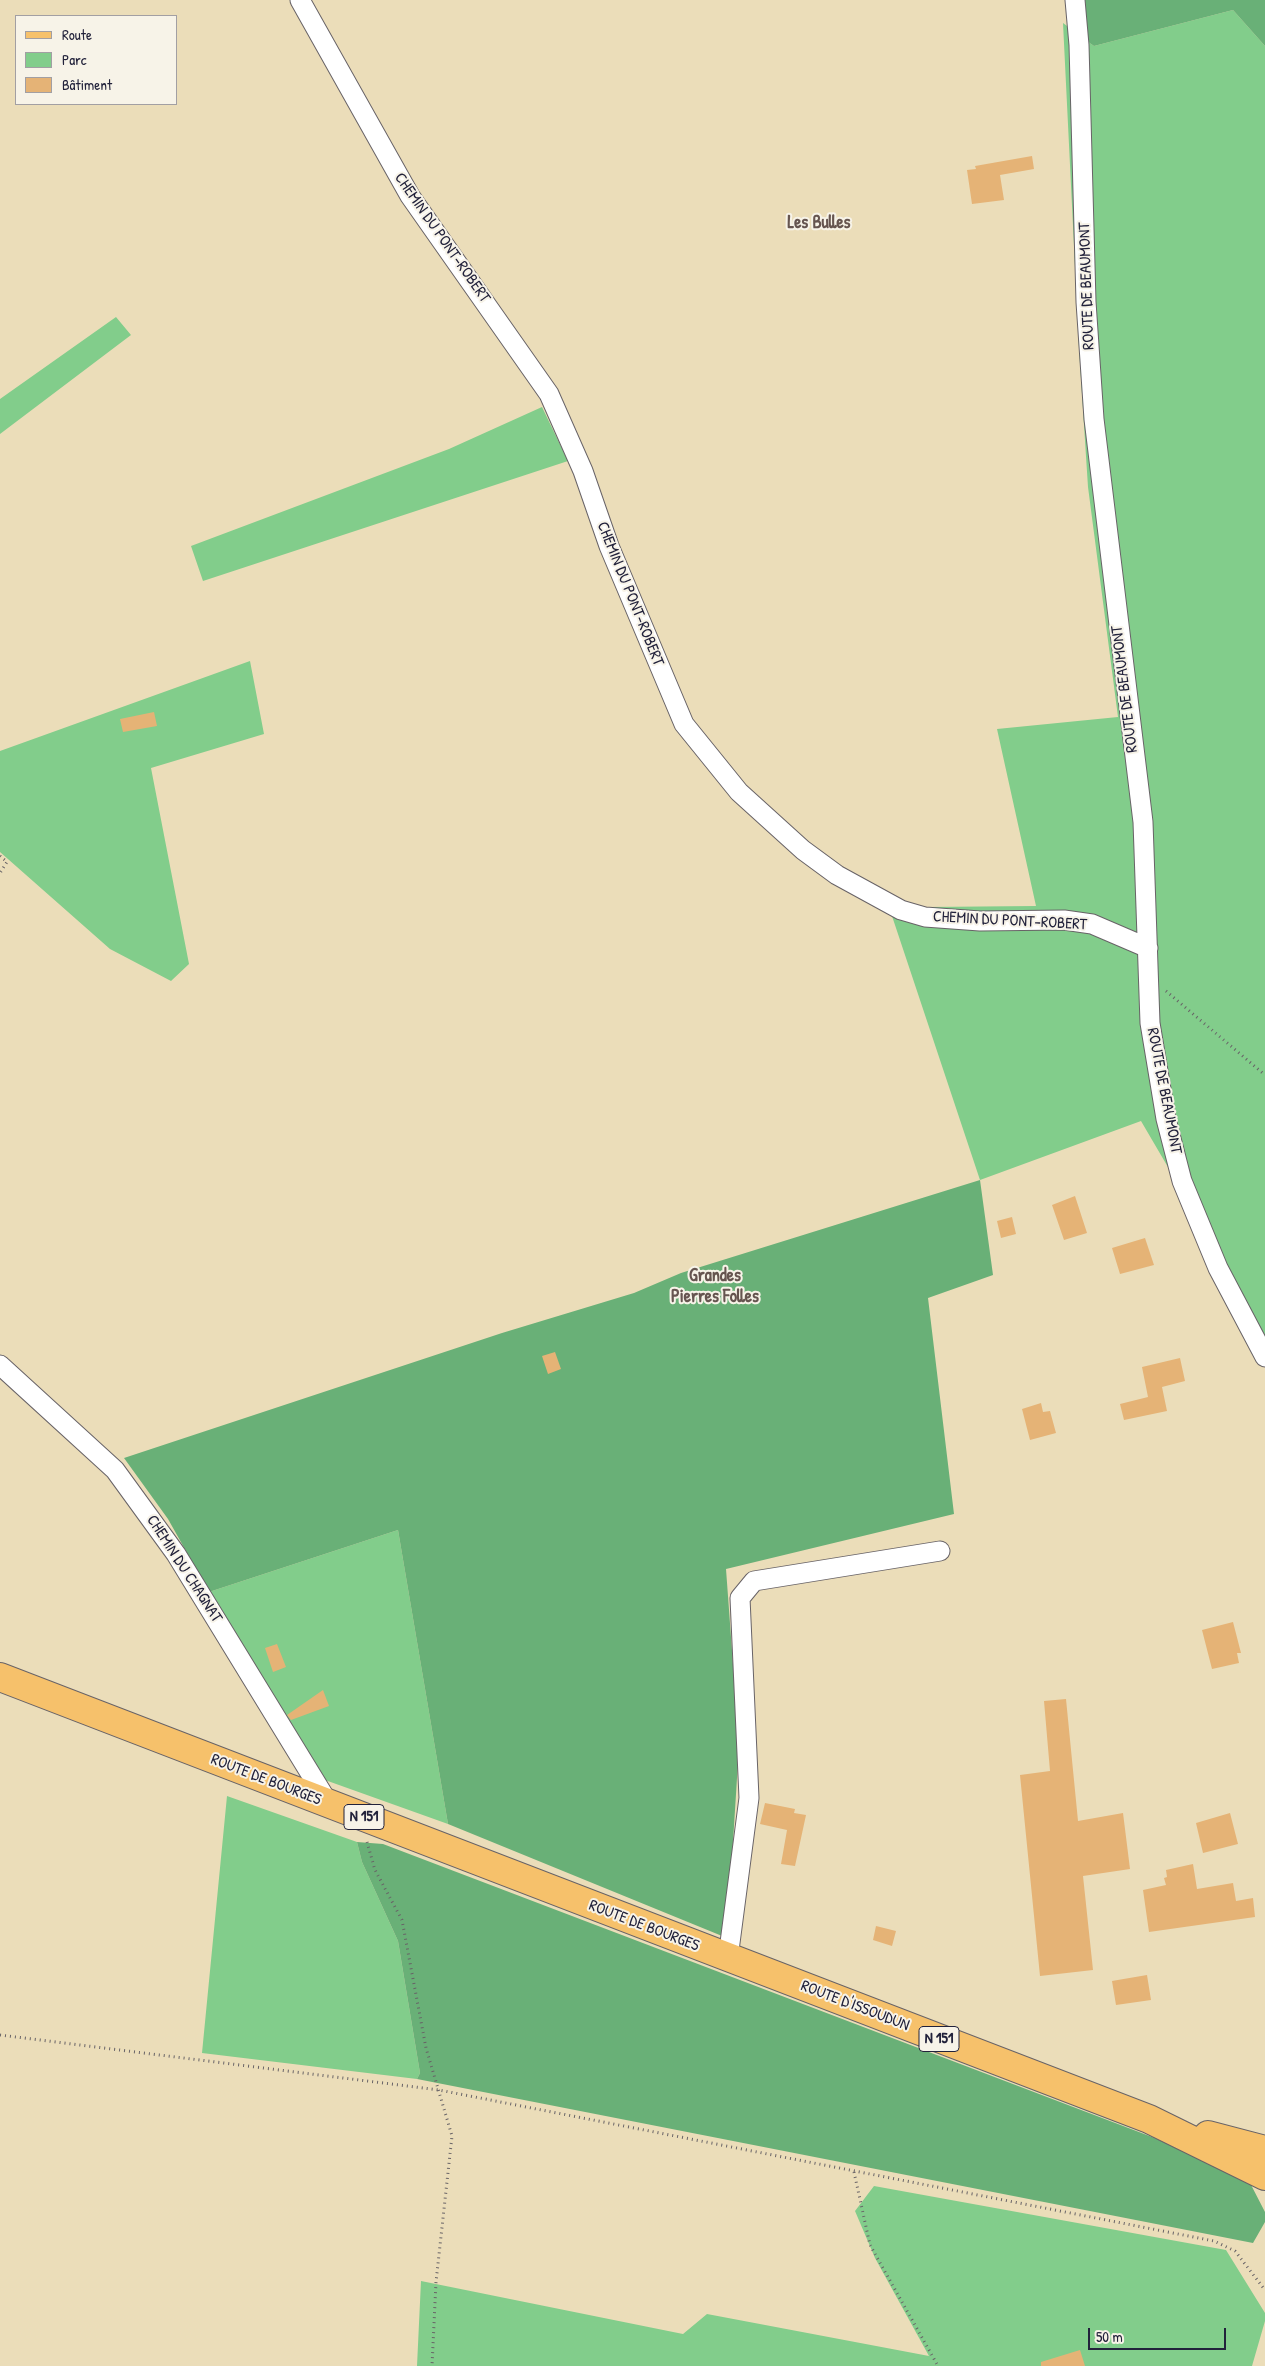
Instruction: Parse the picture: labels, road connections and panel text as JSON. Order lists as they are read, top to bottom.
{
  "streets": {
    "main road": ["ROUTE DE BOURGES", "N 151", "ROUTE D'ISSOUDUN"],
    "street": ["CHEMIN DU PONT-ROBERT", "ROUTE DE BEAUMONT", "CHEMIN DU CHAGNAT"]
  },
  "crossings": [
    ["CHEMIN DU PONT-ROBERT", "ROUTE DE BEAUMONT"],
    ["CHEMIN DU CHAGNAT", "ROUTE DE BOURGES"],
    ["ROUTE DE BOURGES", "ROUTE D'ISSOUDUN"]
  ],
  "districts": ["Les Bulles", "Grandes Pierres Folles"],
  "legend": ["Route", "Parc", "Bâtiment"],
  "scale_bar": "50 m"
}
